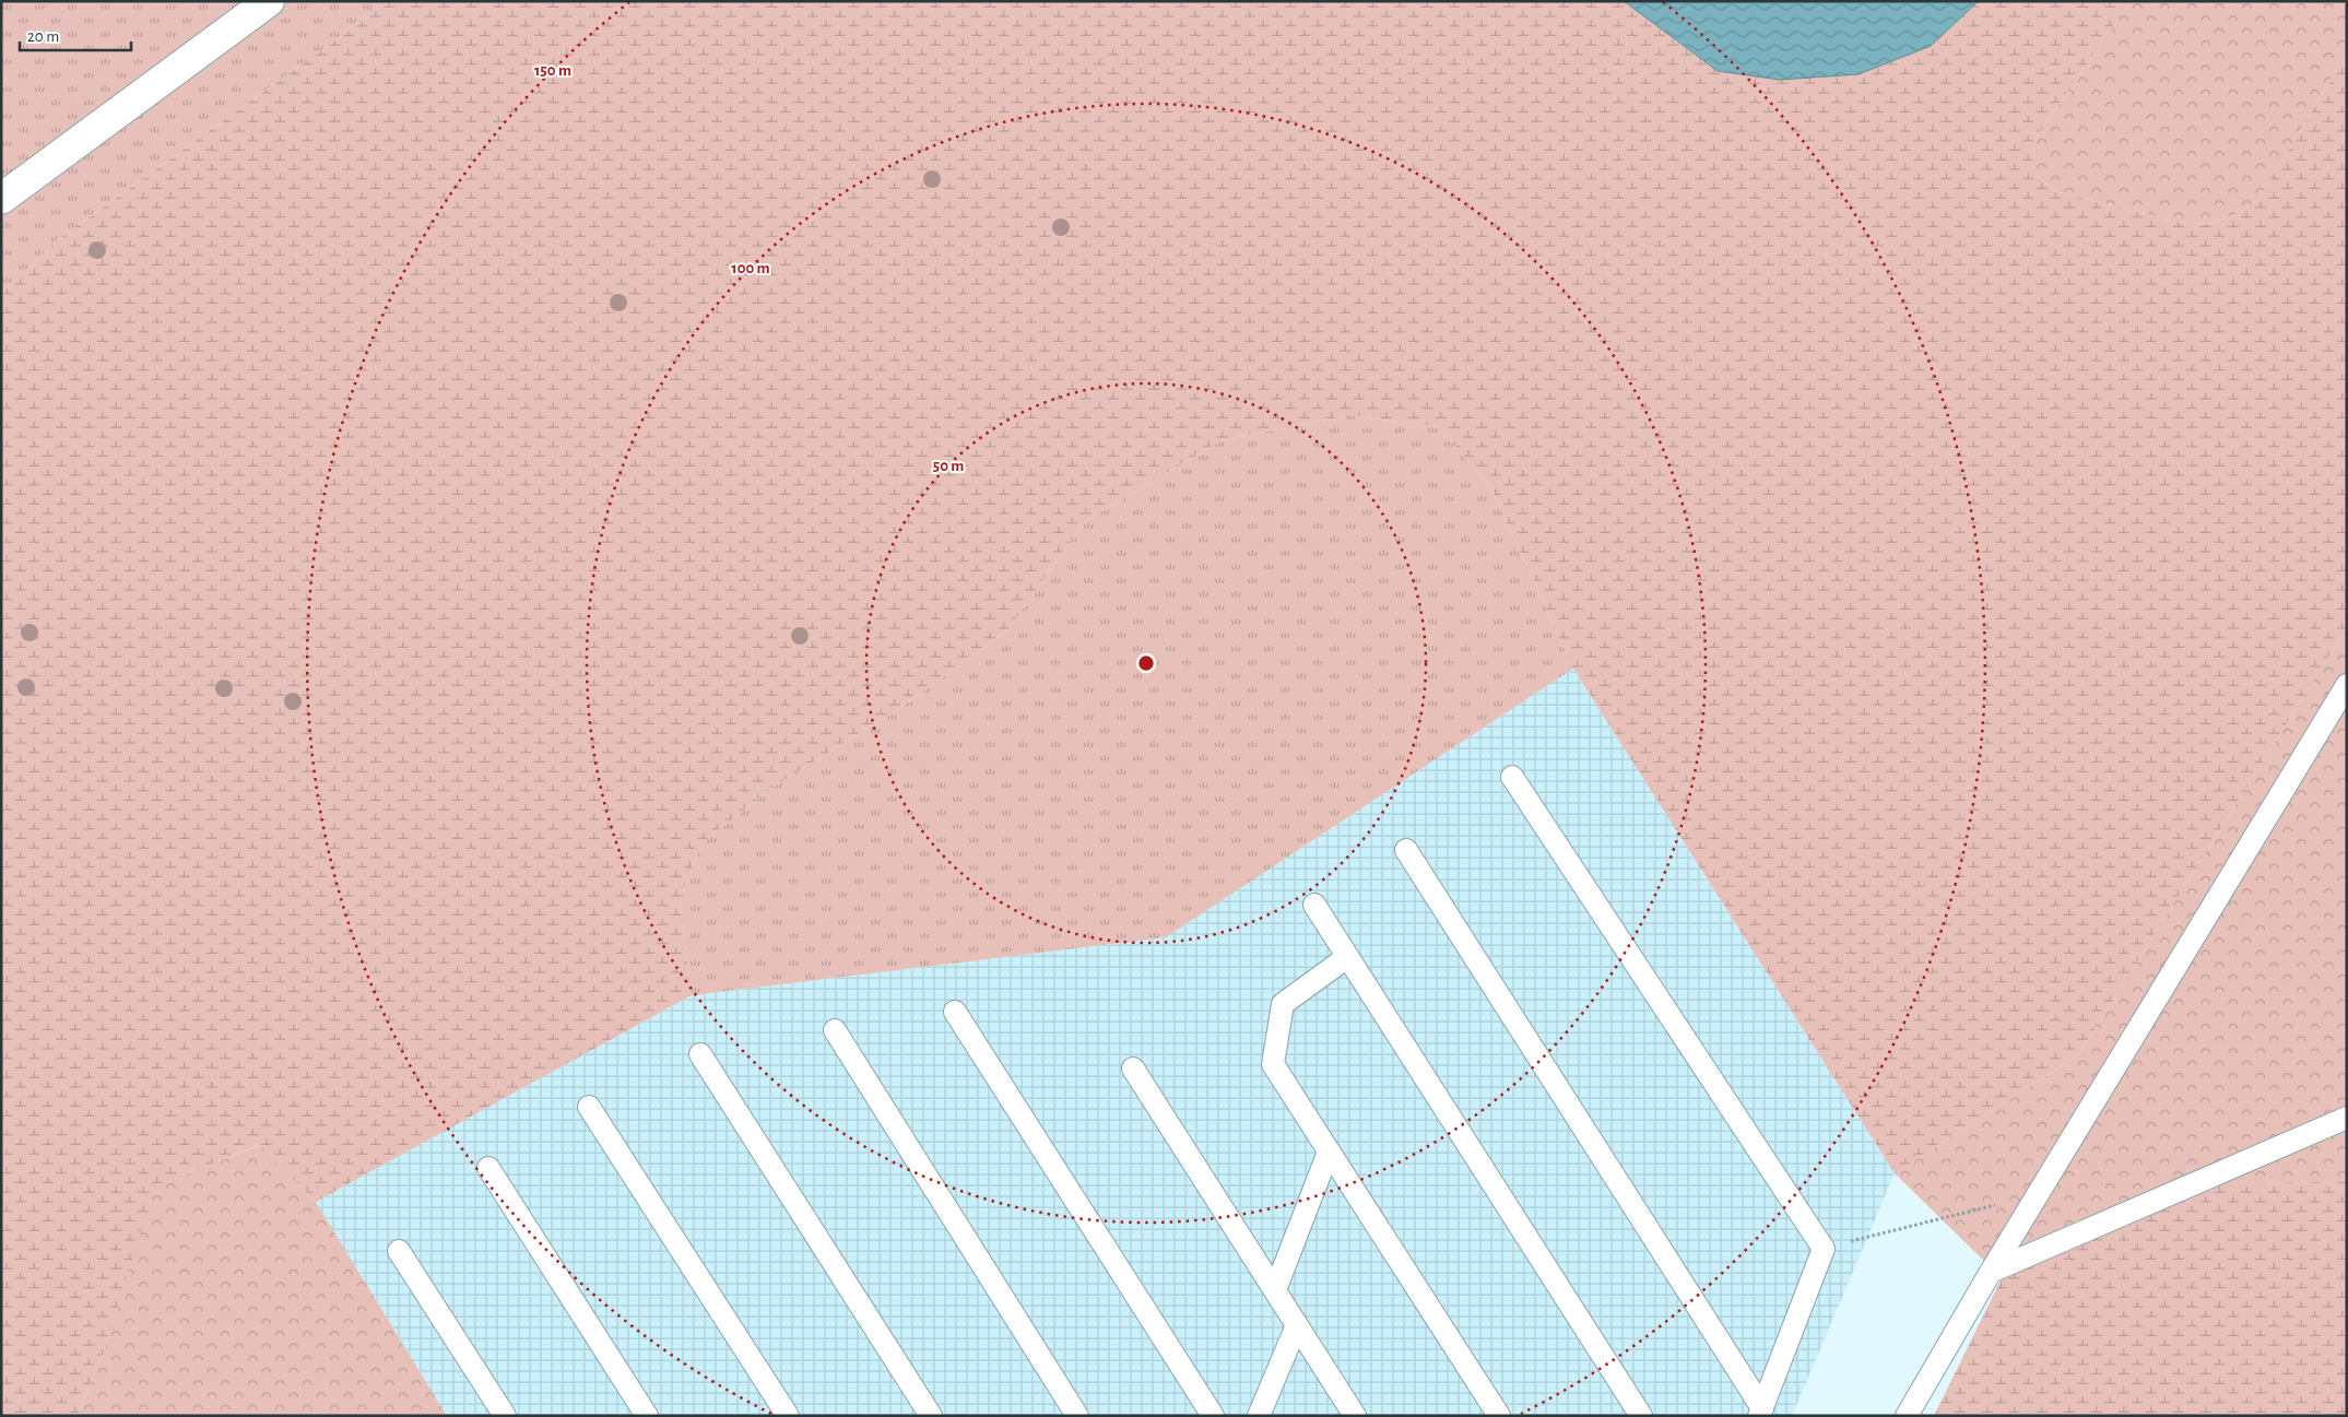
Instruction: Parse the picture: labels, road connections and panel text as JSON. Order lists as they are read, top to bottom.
{
  "scale_bar": "20 m",
  "rings": ["150 m", "100 m", "50 m"]
}
